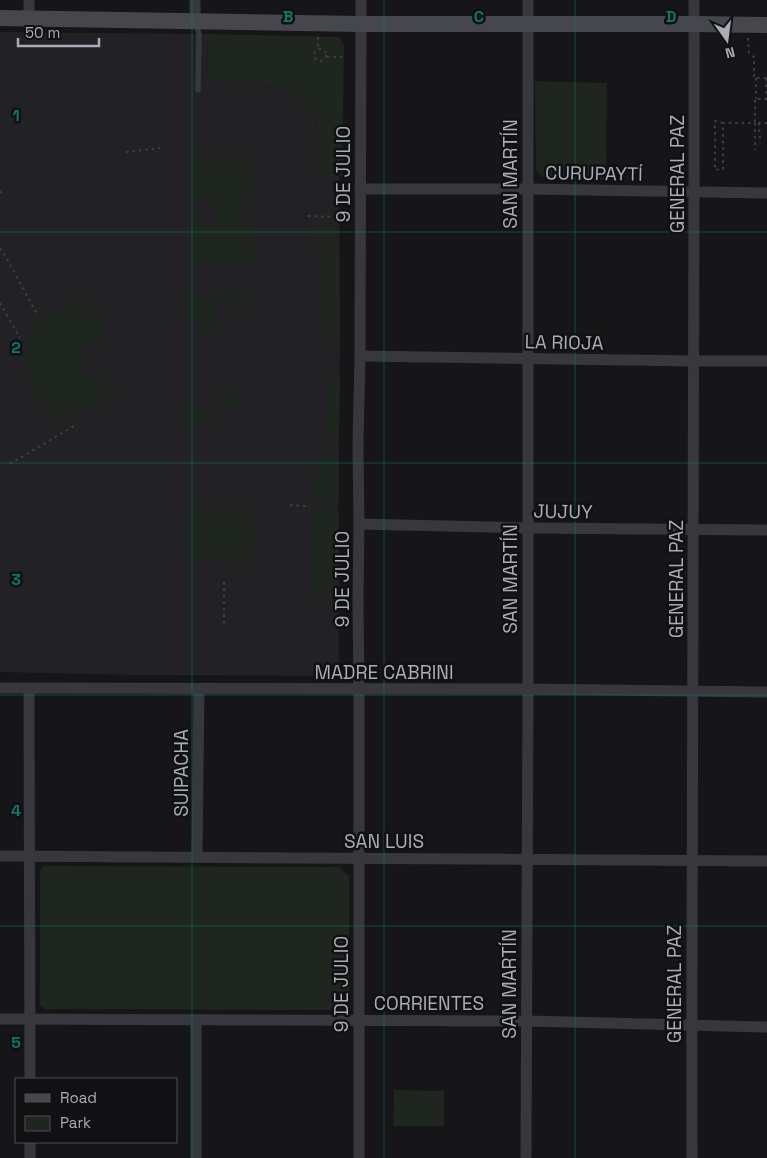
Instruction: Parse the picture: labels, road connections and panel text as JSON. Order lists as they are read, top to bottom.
{
  "streets": {
    "street": [
      "CURUPAYTÍ",
      "9 DE JULIO",
      "SAN MARTÍN",
      "GENERAL PAZ",
      "LA RIOJA",
      "JUJUY",
      "MADRE CABRINI",
      "SUIPACHA",
      "SAN LUIS",
      "CORRIENTES"
    ]
  },
  "crossings": [
    ["CURUPAYTÍ", "9 DE JULIO"],
    ["CURUPAYTÍ", "SAN MARTÍN"],
    ["CURUPAYTÍ", "GENERAL PAZ"],
    ["9 DE JULIO", "LA RIOJA"],
    ["9 DE JULIO", "JUJUY"],
    ["9 DE JULIO", "MADRE CABRINI"],
    ["9 DE JULIO", "SAN LUIS"],
    ["9 DE JULIO", "CORRIENTES"],
    ["SAN MARTÍN", "LA RIOJA"],
    ["SAN MARTÍN", "JUJUY"],
    ["SAN MARTÍN", "MADRE CABRINI"],
    ["SAN MARTÍN", "SAN LUIS"],
    ["SAN MARTÍN", "CORRIENTES"],
    ["GENERAL PAZ", "LA RIOJA"],
    ["GENERAL PAZ", "JUJUY"],
    ["GENERAL PAZ", "MADRE CABRINI"],
    ["GENERAL PAZ", "SAN LUIS"],
    ["GENERAL PAZ", "CORRIENTES"],
    ["MADRE CABRINI", "SUIPACHA"],
    ["SUIPACHA", "SAN LUIS"]
  ],
  "legend": ["Road", "Park"],
  "scale_bar": "50 m",
  "north": "bottom",
  "grid": {
    "columns": ["B", "C", "D"],
    "rows": [
      "1",
      "2",
      "3",
      "4",
      "5"
    ]
  }
}
